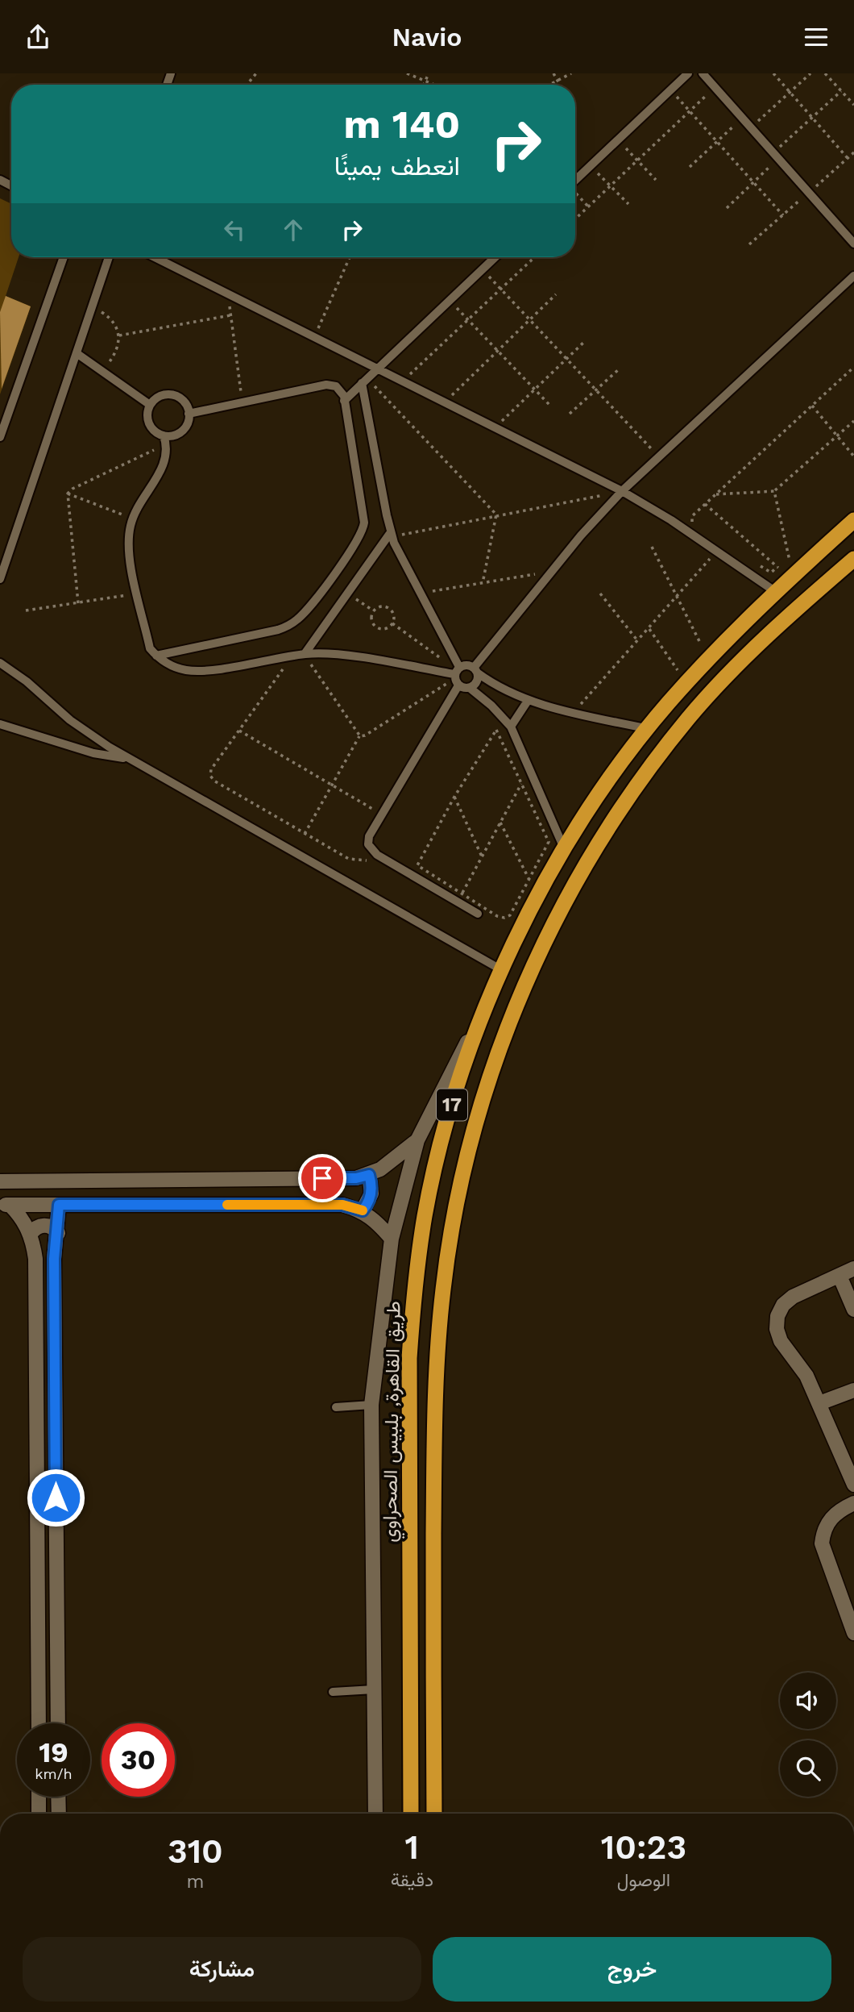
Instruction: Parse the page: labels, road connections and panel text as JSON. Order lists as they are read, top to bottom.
{
  "streets": {
    "highway": ["17", "طريق القاهرة, بلبيس الصحراوي"]
  },
  "page": {
    "header": "Navio",
    "turn": ["140 m", "انعطف يمينًا"],
    "speed": "19 km/h",
    "limit": "30",
    "eta": [
      "10:23",
      "الوصول",
      "1",
      "دقيقة",
      "310",
      "m"
    ],
    "buttons": ["خروج", "مشاركة"]
  }
}
